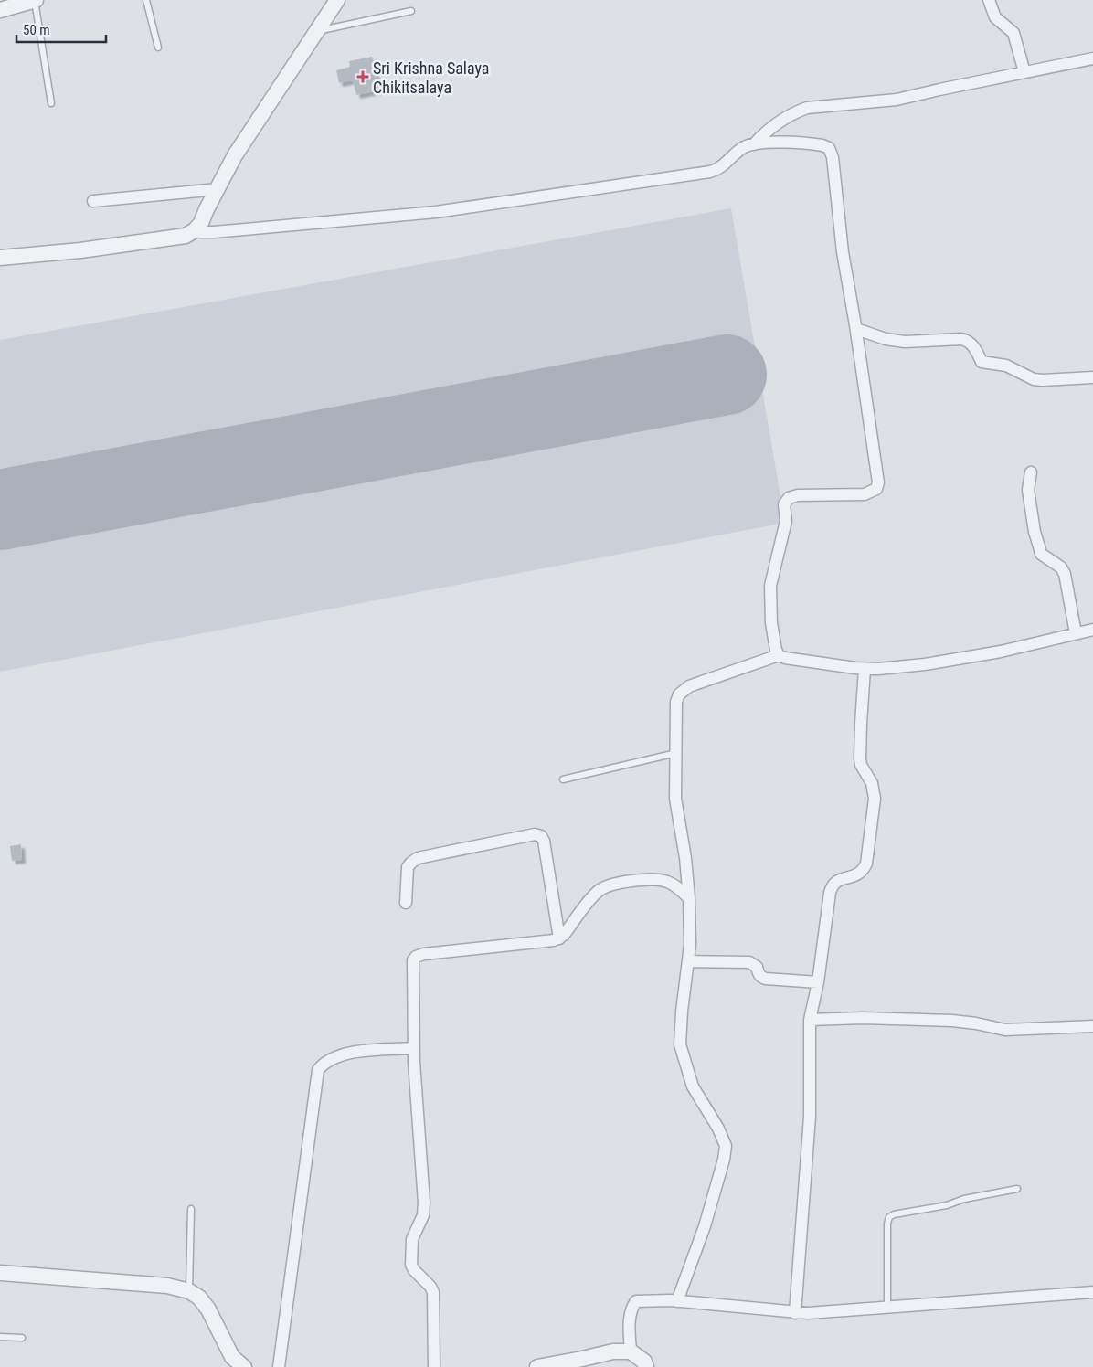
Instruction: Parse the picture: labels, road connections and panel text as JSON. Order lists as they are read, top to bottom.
{
  "places": {
    "health": ["Sri Krishna Salaya Chikitsalaya"]
  },
  "scale_bar": "50 m"
}
